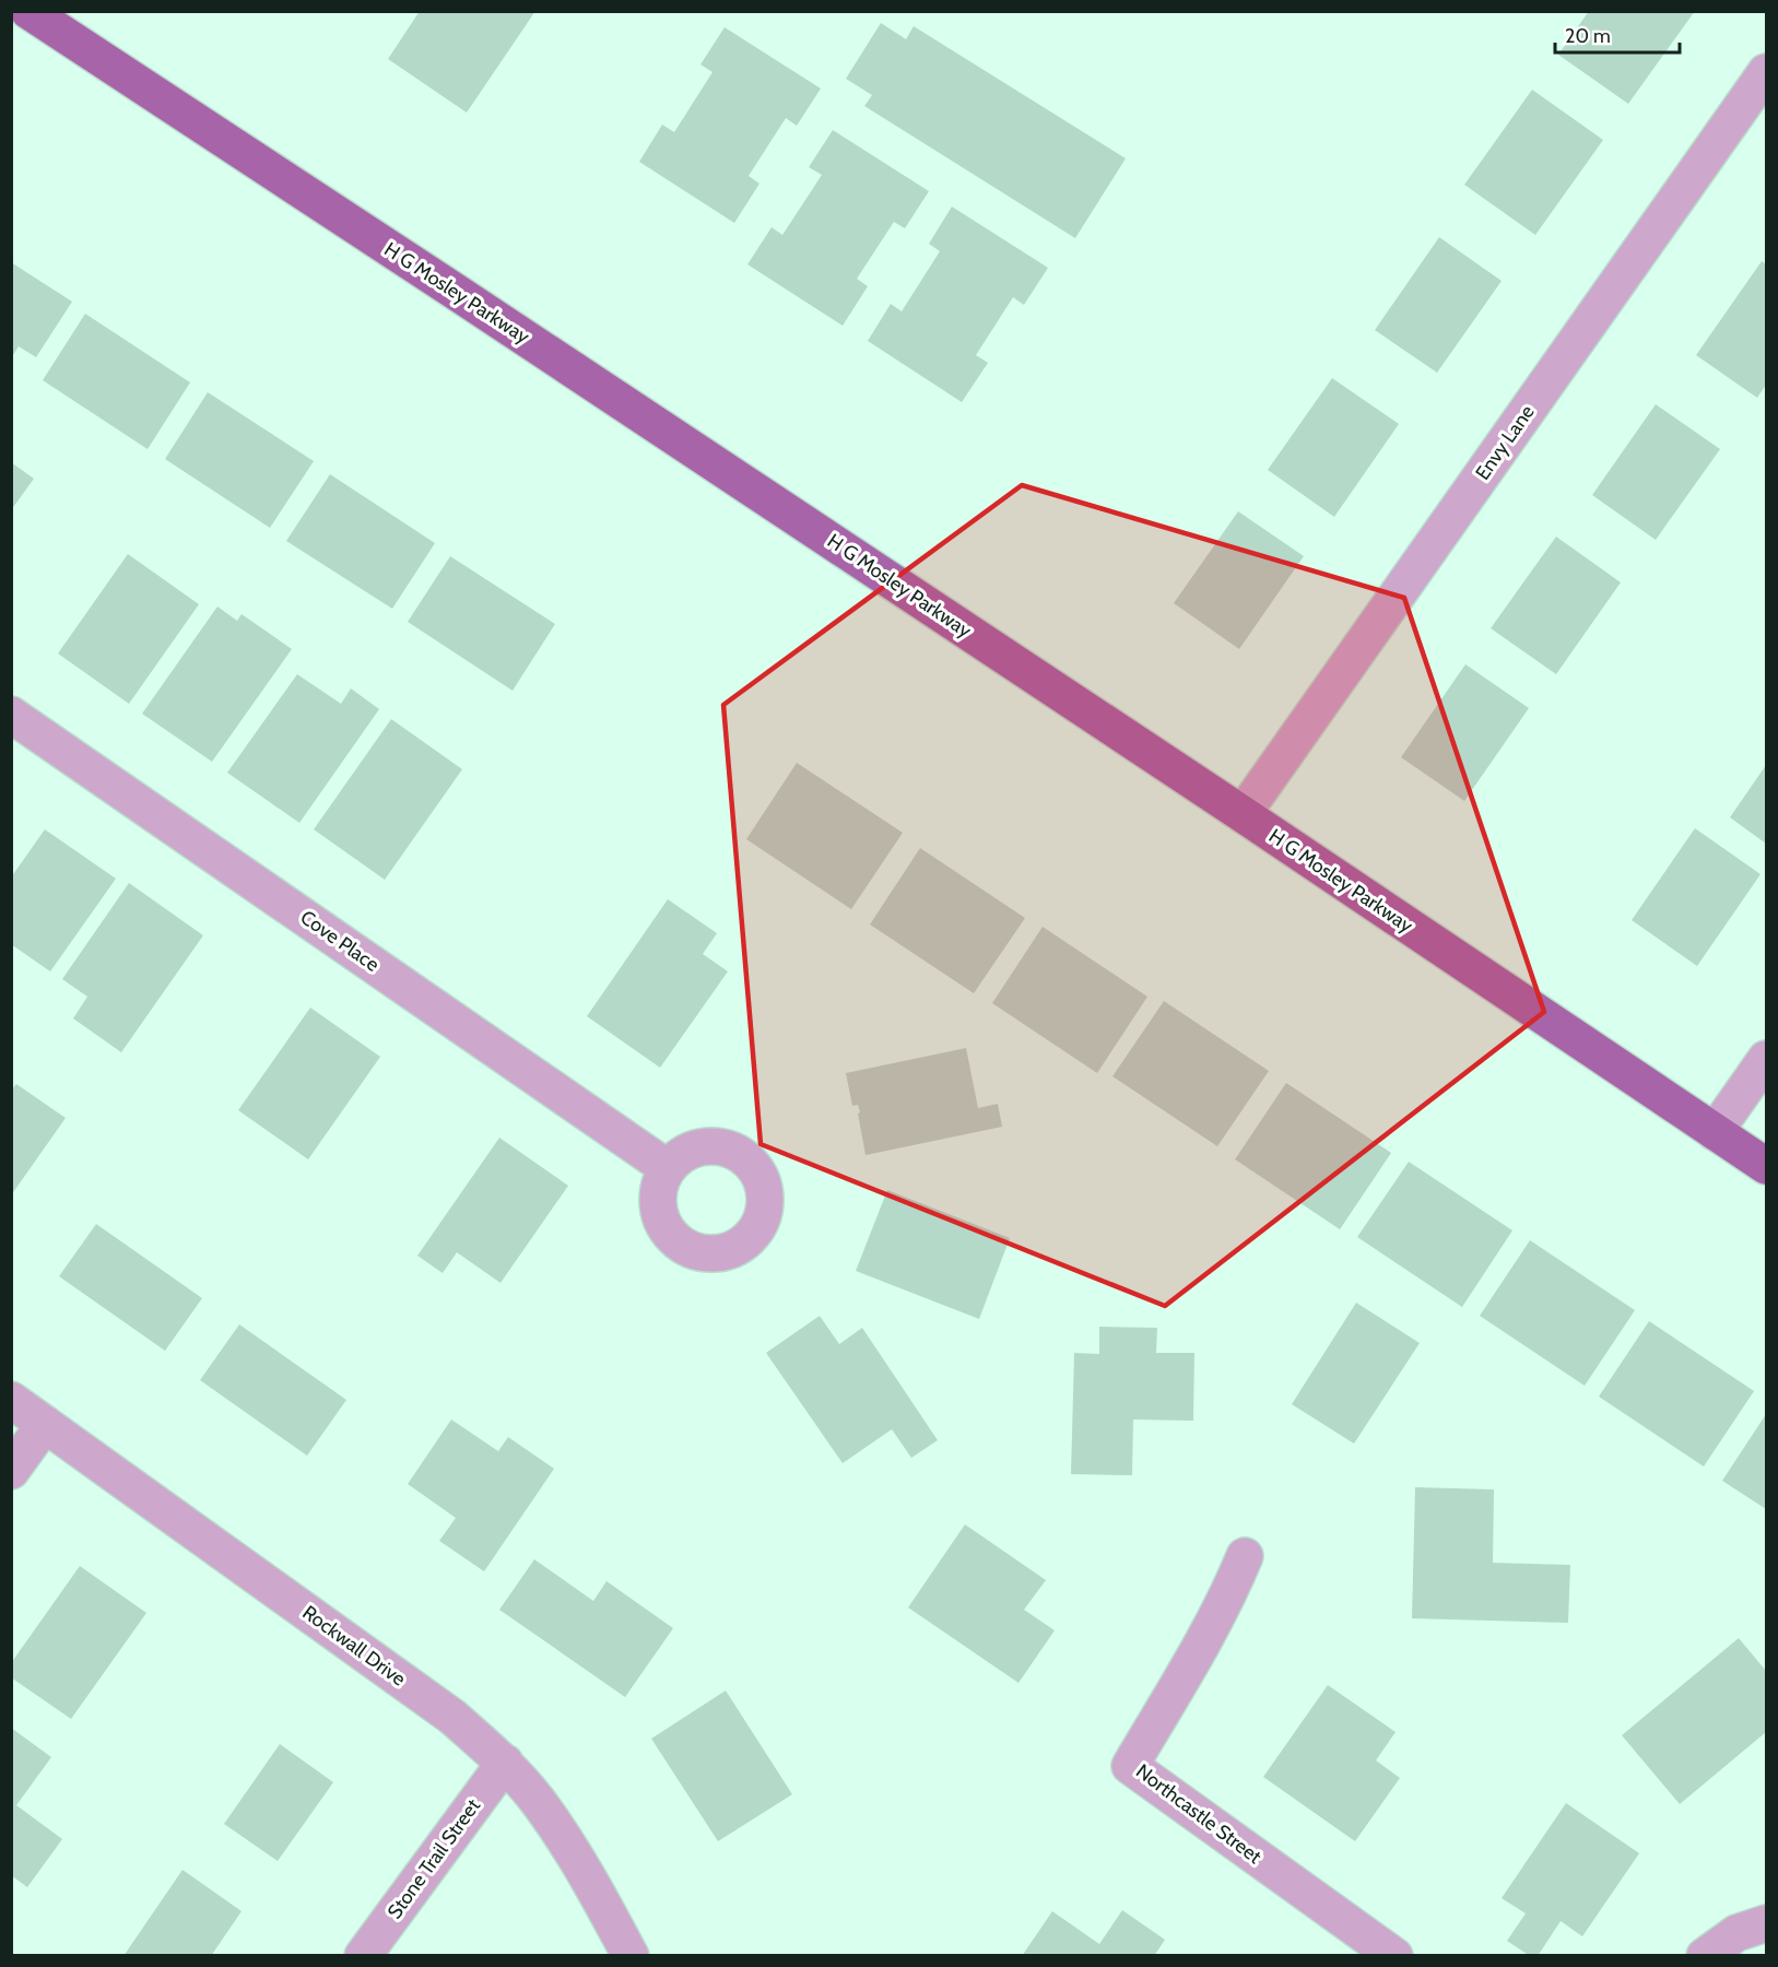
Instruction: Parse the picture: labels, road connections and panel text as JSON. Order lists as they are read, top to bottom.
{
  "streets": {
    "main road": ["H G Mosley Parkway"],
    "street": [
      "Envy Lane",
      "Cove Place",
      "Rockwall Drive",
      "Northcastle Street",
      "Stone Trail Street"
    ]
  },
  "crossings": [
    ["H G Mosley Parkway", "Envy Lane"],
    ["Rockwall Drive", "Stone Trail Street"]
  ],
  "scale_bar": "20 m"
}
